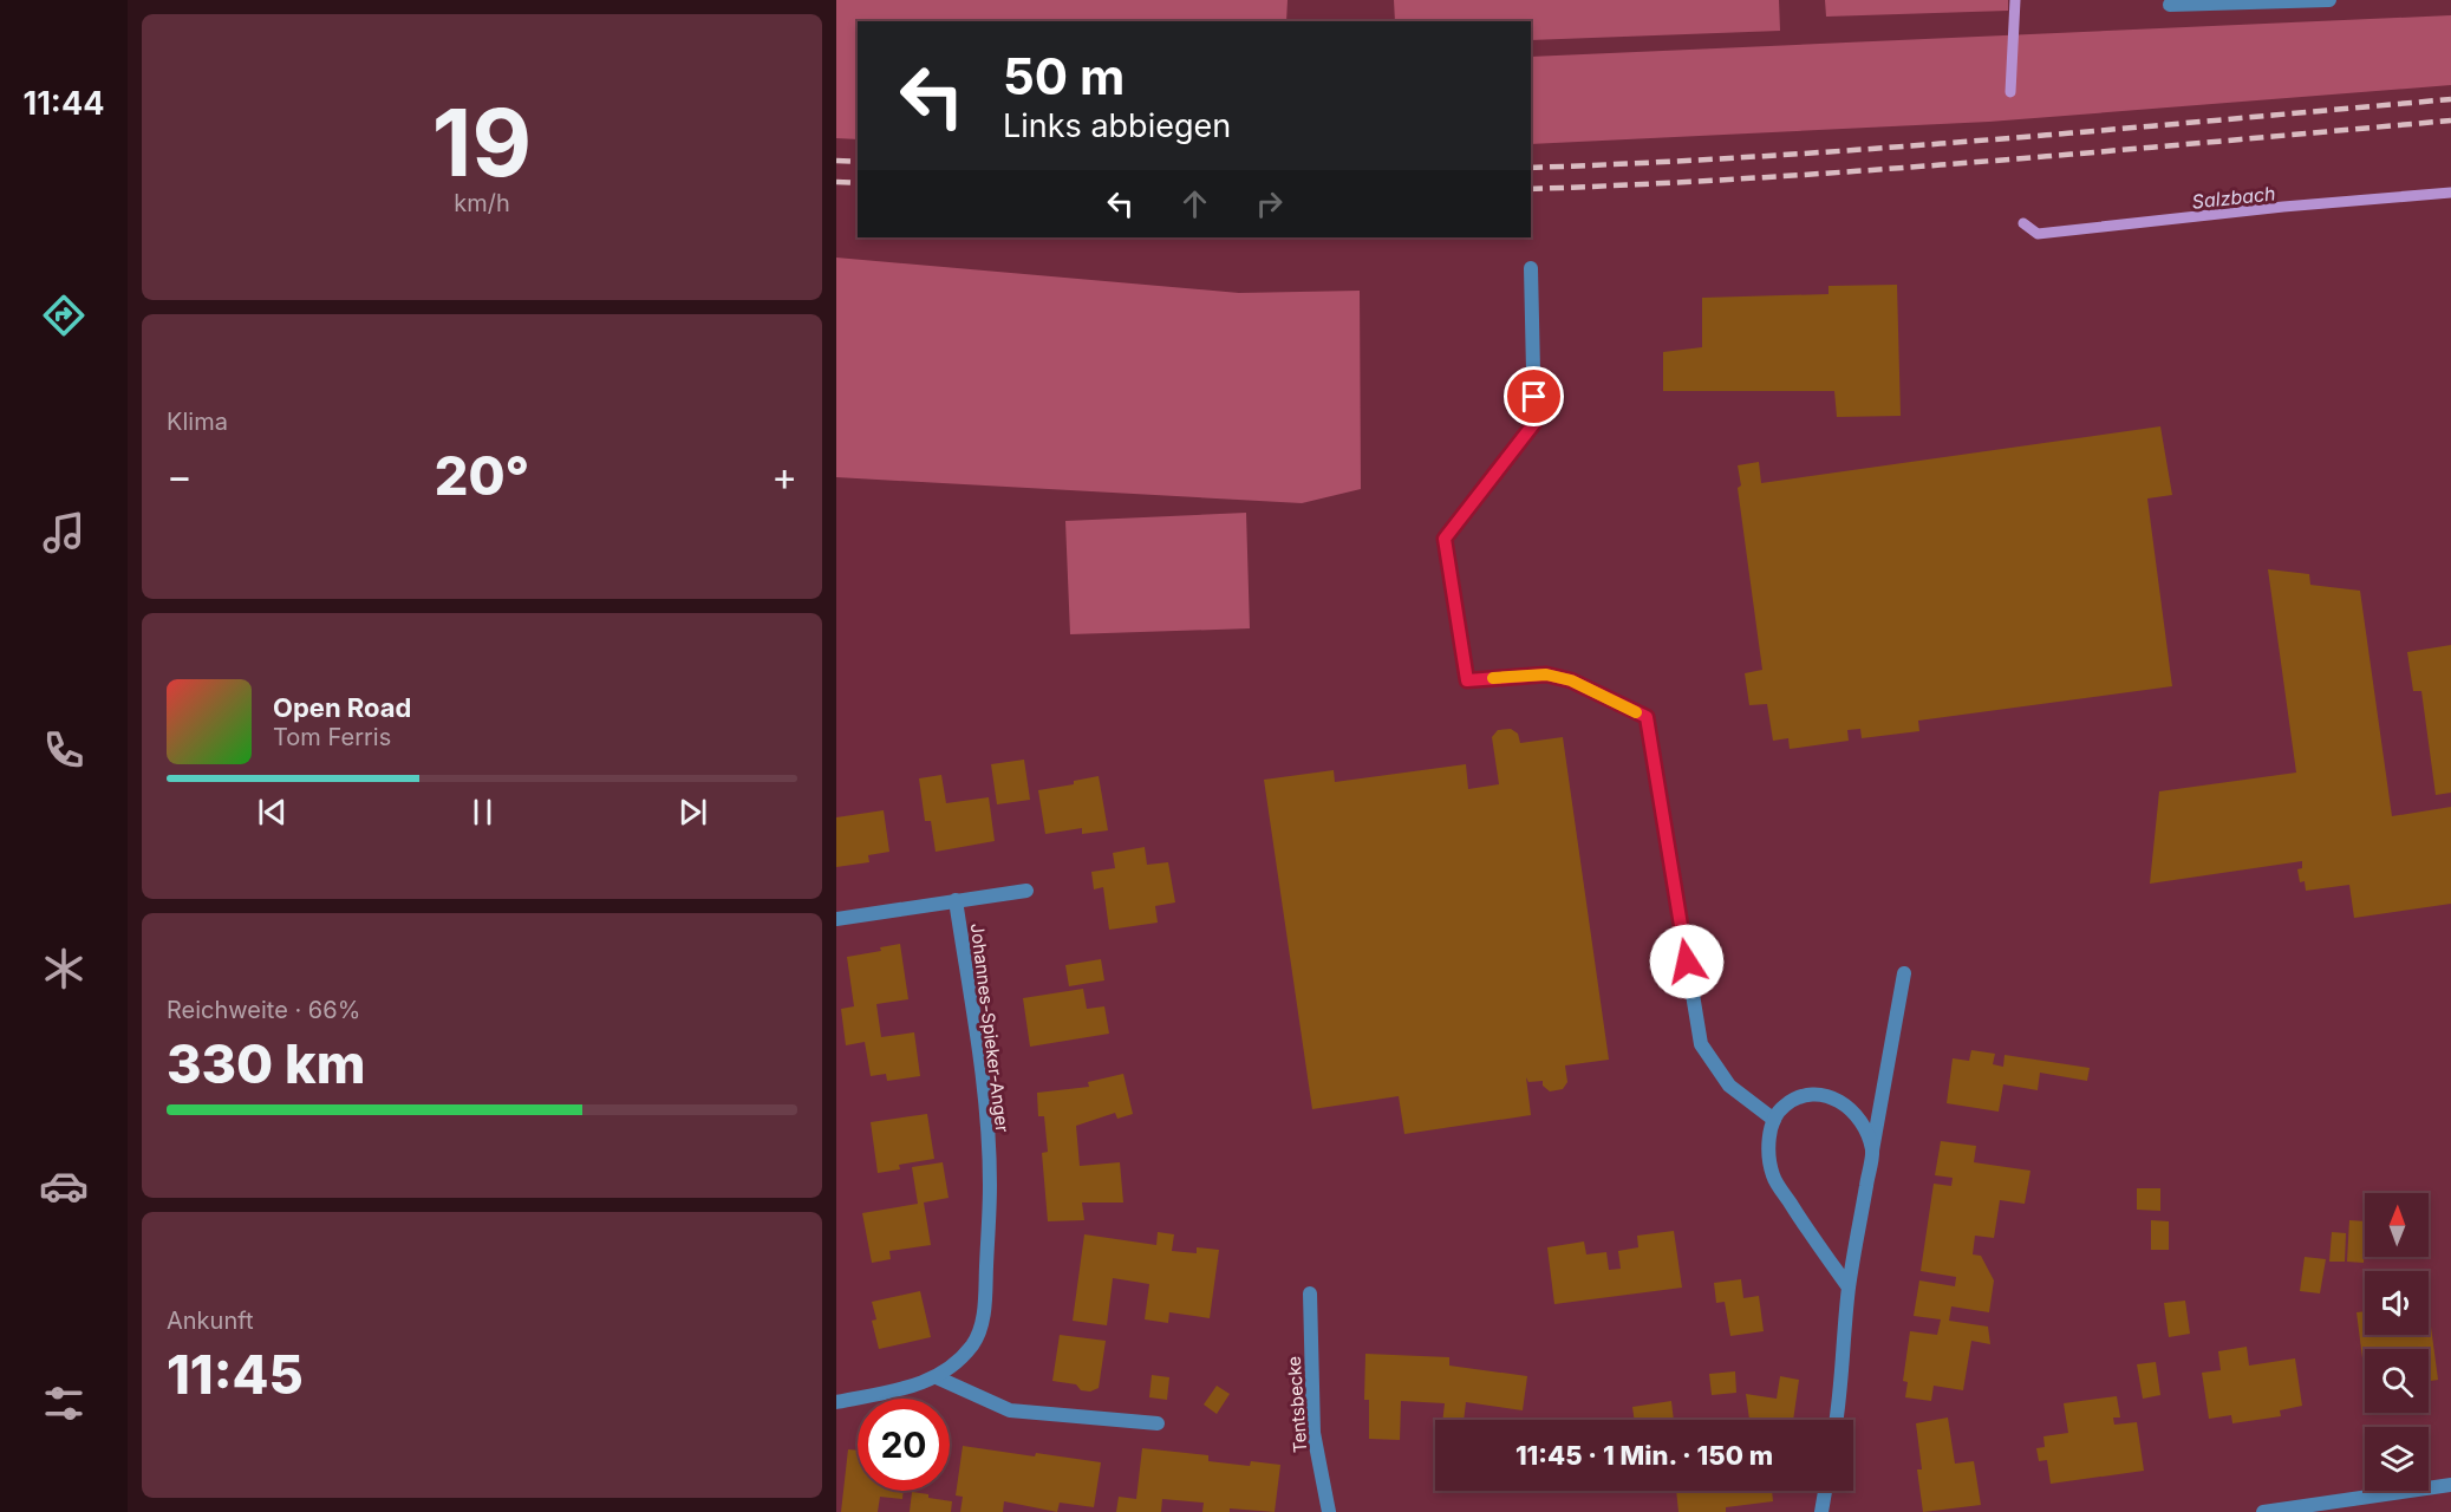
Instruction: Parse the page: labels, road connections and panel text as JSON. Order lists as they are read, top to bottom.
{
  "streets": {
    "street": ["Johannes-Spieker-Anger", "Tentsbecke"]
  },
  "water": ["Salzbach"],
  "north": "top",
  "page": {
    "tabs": "11:44",
    "tile": [
      ["19", "km/h"],
      "Klima",
      ["Reichweite · 66%", "330 km"],
      ["Ankunft", "11:45"]
    ],
    "turn": ["50 m", "Links abbiegen"],
    "heat": ["−", "20°", "+"],
    "song": ["Open Road", "Tom Ferris"],
    "limit": "20",
    "trip": "11:45 · 1 Min. · 150 m"
  }
}
